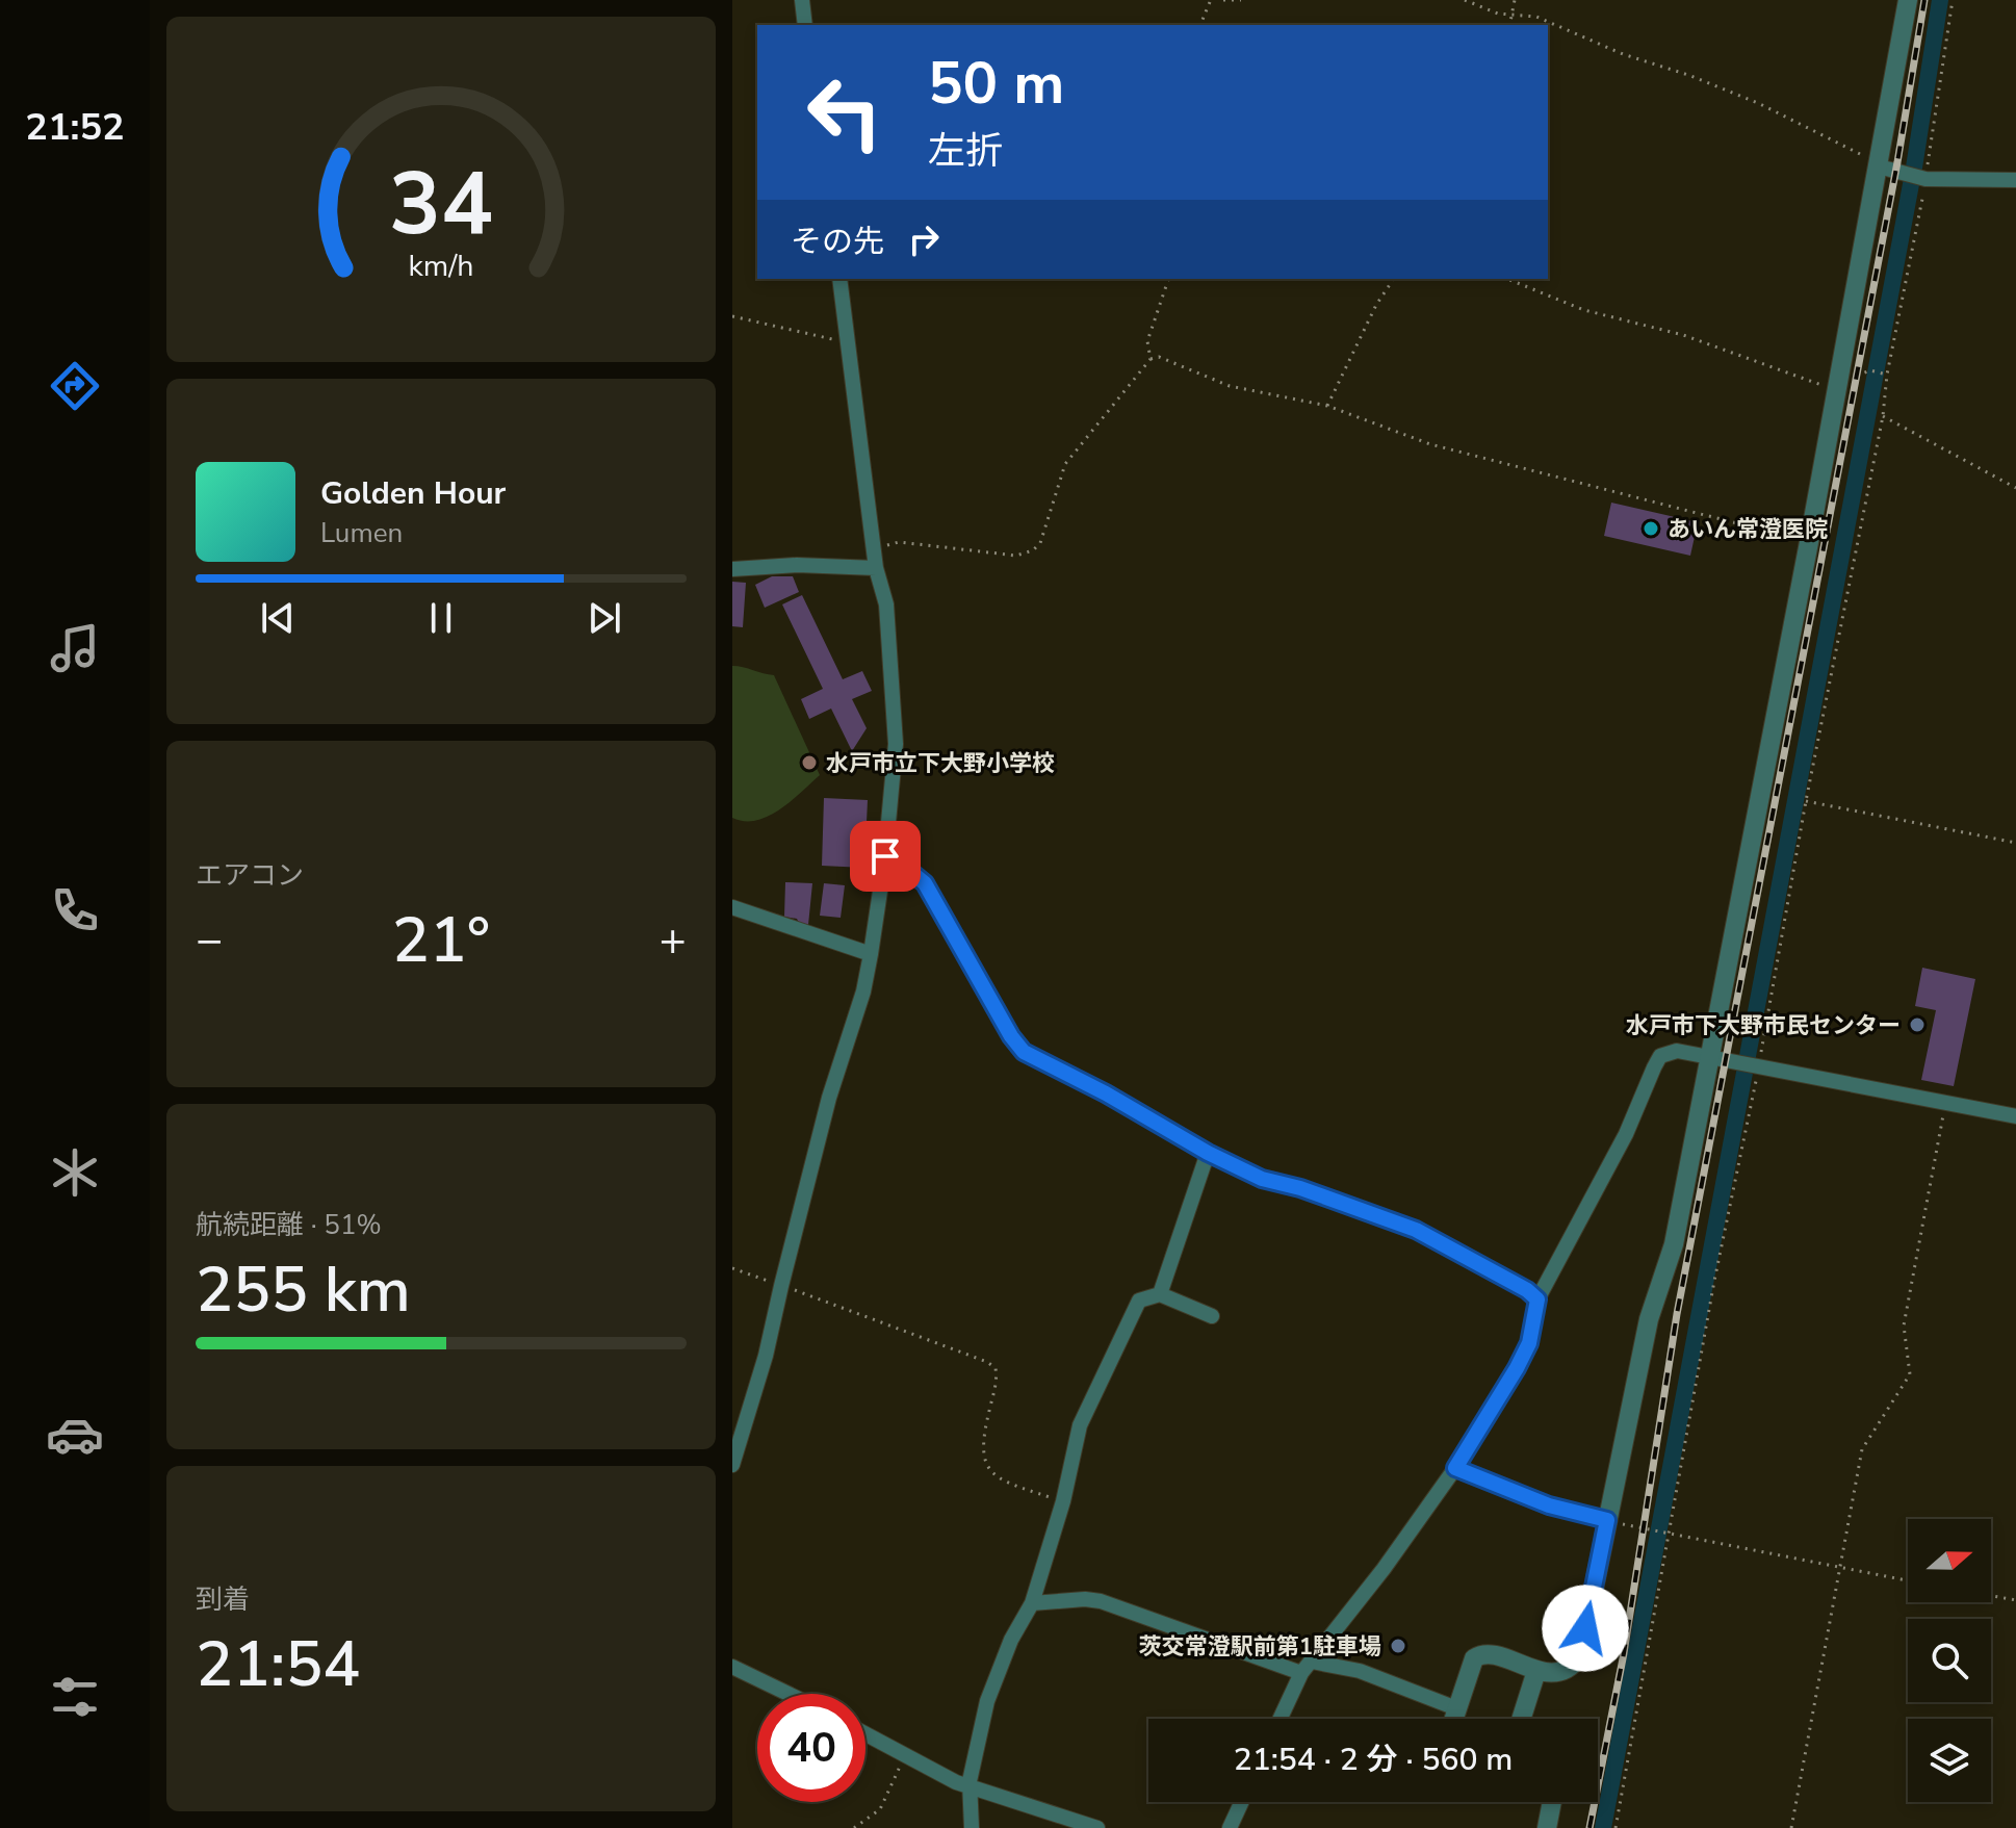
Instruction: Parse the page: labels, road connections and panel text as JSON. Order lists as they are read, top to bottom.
{
  "places": [
    "あいん常澄医院",
    "水戸市立下大野小学校",
    "水戸市下大野市民センター",
    "茨交常澄駅前第1駐車場"
  ],
  "north": "right",
  "page": {
    "tabs": "21:52",
    "turn": ["50 m", "左折"],
    "then": "その先",
    "song": ["Golden Hour", "Lumen"],
    "tile": [
      "エアコン",
      ["航続距離 · 51%", "255 km"],
      ["到着", "21:54"]
    ],
    "heat": ["−", "21°", "+"],
    "limit": "40",
    "trip": "21:54 · 2 分 · 560 m",
    "gauge": ["34", "km/h"]
  }
}
